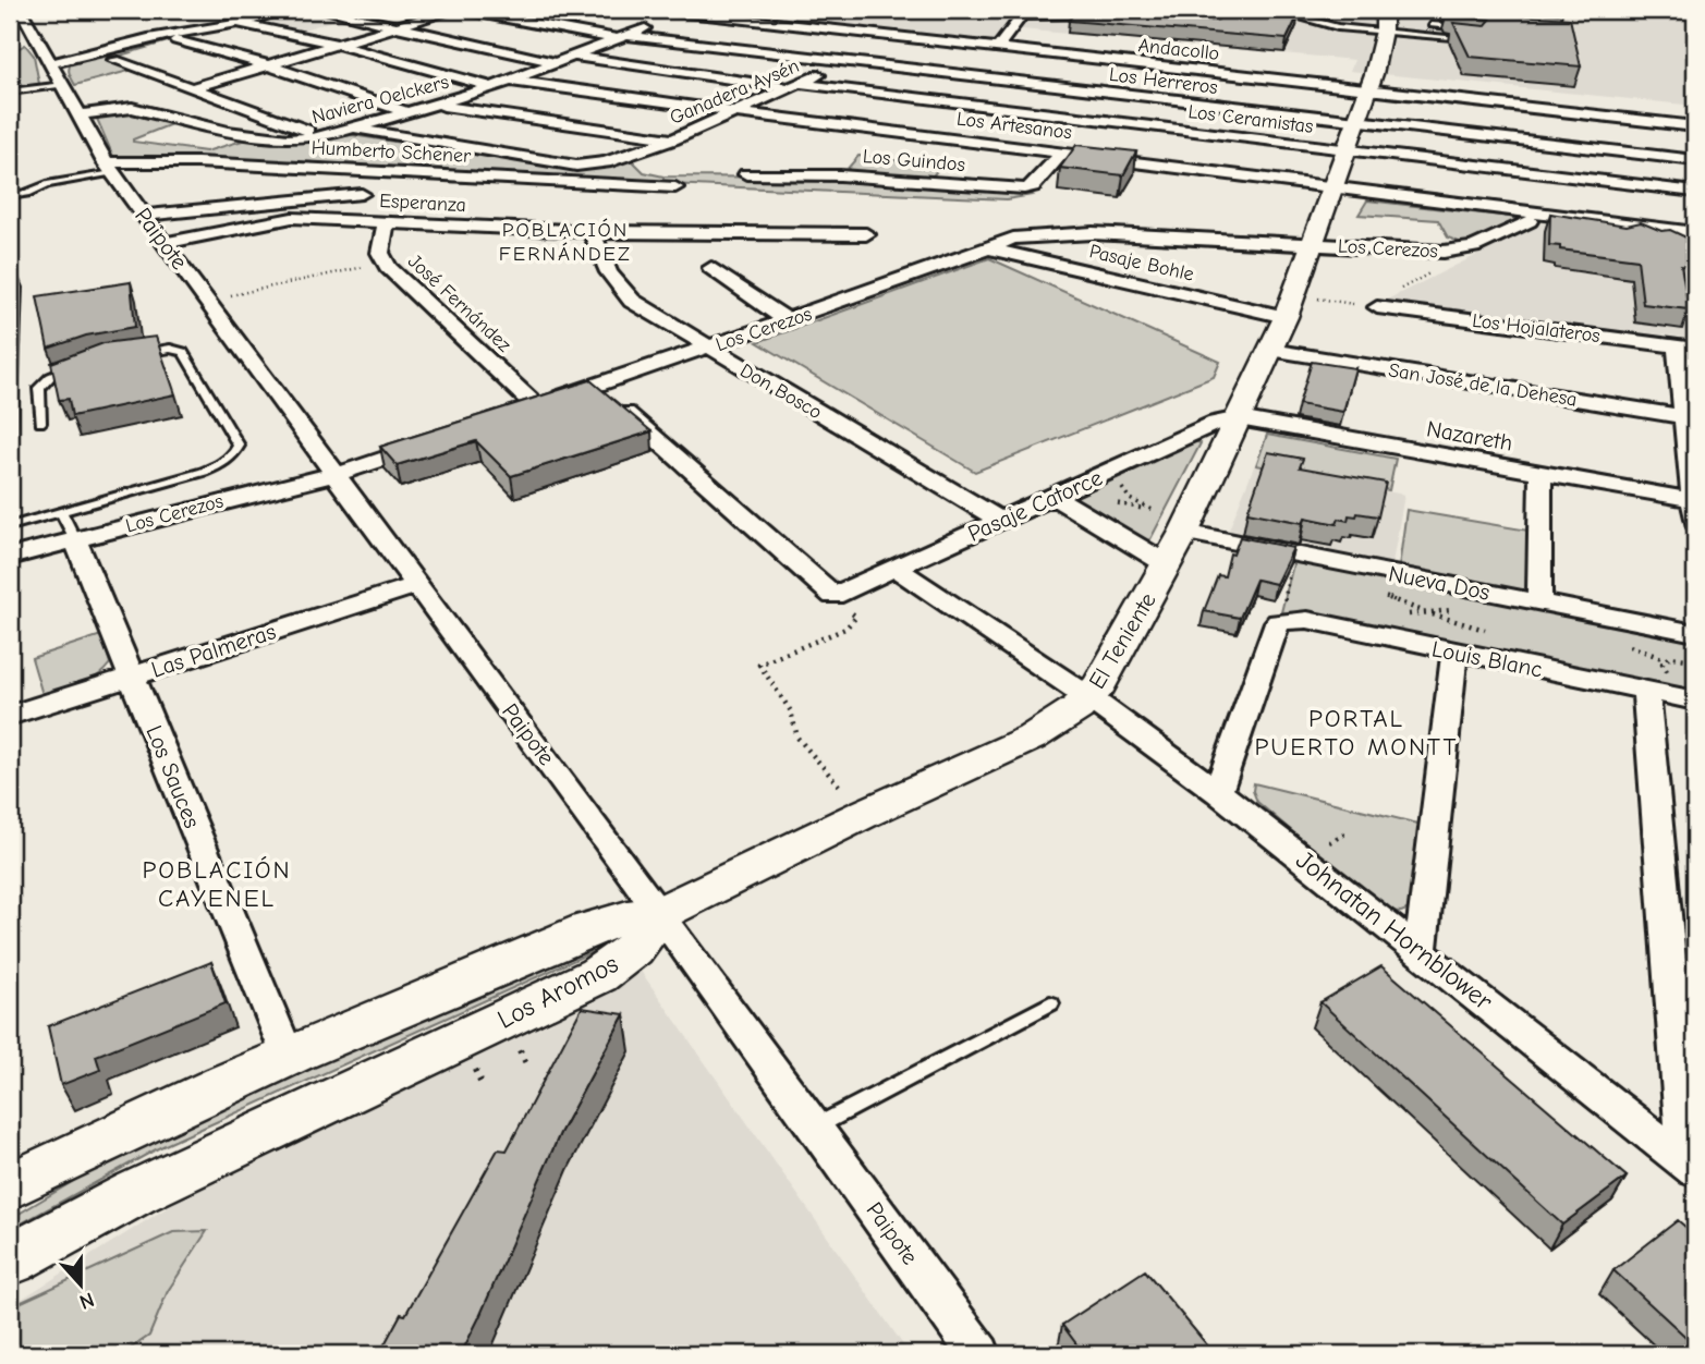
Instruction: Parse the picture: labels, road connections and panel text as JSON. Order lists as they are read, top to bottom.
{
  "streets": {
    "main road": ["El Teniente", "Los Aromos"],
    "street": [
      "Andacollo",
      "Los Herreros",
      "Ganadera Aysén",
      "Naviera Oelckers",
      "Los Ceramistas",
      "Los Artesanos",
      "Humberto Schener",
      "Los Guindos",
      "Esperanza",
      "Paipote",
      "Los Cerezos",
      "Pasaje Bohle",
      "José Fernández",
      "Los Hojalateros",
      "San José de la Dehesa",
      "Don Bosco",
      "Nazareth",
      "Pasaje Catorce",
      "Nueva Dos",
      "Las Palmeras",
      "Louis Blanc",
      "Los Sauces",
      "Johnatan Hornblower"
    ]
  },
  "crossings": [
    ["Andacollo", "Los Herreros"],
    ["Andacollo", "Ganadera Aysén"],
    ["Andacollo", "Naviera Oelckers"],
    ["Andacollo", "El Teniente"],
    ["Los Herreros", "Ganadera Aysén"],
    ["Los Herreros", "Naviera Oelckers"],
    ["Los Herreros", "El Teniente"],
    ["Ganadera Aysén", "Naviera Oelckers"],
    ["Ganadera Aysén", "Los Ceramistas"],
    ["Ganadera Aysén", "Los Artesanos"],
    ["Naviera Oelckers", "Los Ceramistas"],
    ["Naviera Oelckers", "Los Artesanos"],
    ["Naviera Oelckers", "Paipote"],
    ["Los Ceramistas", "Los Artesanos"],
    ["Los Ceramistas", "El Teniente"],
    ["Los Artesanos", "Los Guindos"],
    ["Los Artesanos", "El Teniente"],
    ["Humberto Schener", "Paipote"],
    ["Esperanza", "Paipote"],
    ["Esperanza", "José Fernández"],
    ["Esperanza", "Don Bosco"],
    ["Paipote", "Los Cerezos"],
    ["Paipote", "El Teniente"],
    ["Paipote", "Las Palmeras"],
    ["Paipote", "Los Aromos"],
    ["Los Cerezos", "Pasaje Bohle"],
    ["Los Cerezos", "José Fernández"],
    ["Los Cerezos", "Don Bosco"],
    ["Los Cerezos", "El Teniente"],
    ["Los Cerezos", "Los Sauces"],
    ["Pasaje Bohle", "El Teniente"],
    ["San José de la Dehesa", "El Teniente"],
    ["Don Bosco", "Pasaje Catorce"],
    ["Nazareth", "Pasaje Catorce"],
    ["Nazareth", "El Teniente"],
    ["Pasaje Catorce", "El Teniente"],
    ["Nueva Dos", "El Teniente"],
    ["El Teniente", "Johnatan Hornblower"],
    ["El Teniente", "Los Aromos"],
    ["Las Palmeras", "Los Sauces"],
    ["Los Sauces", "Los Aromos"]
  ],
  "districts": ["POBLACIÓN FERNÁNDEZ", "PORTAL PUERTO MONTT", "POBLACIÓN CAYENEL"],
  "north": "bottom"
}
